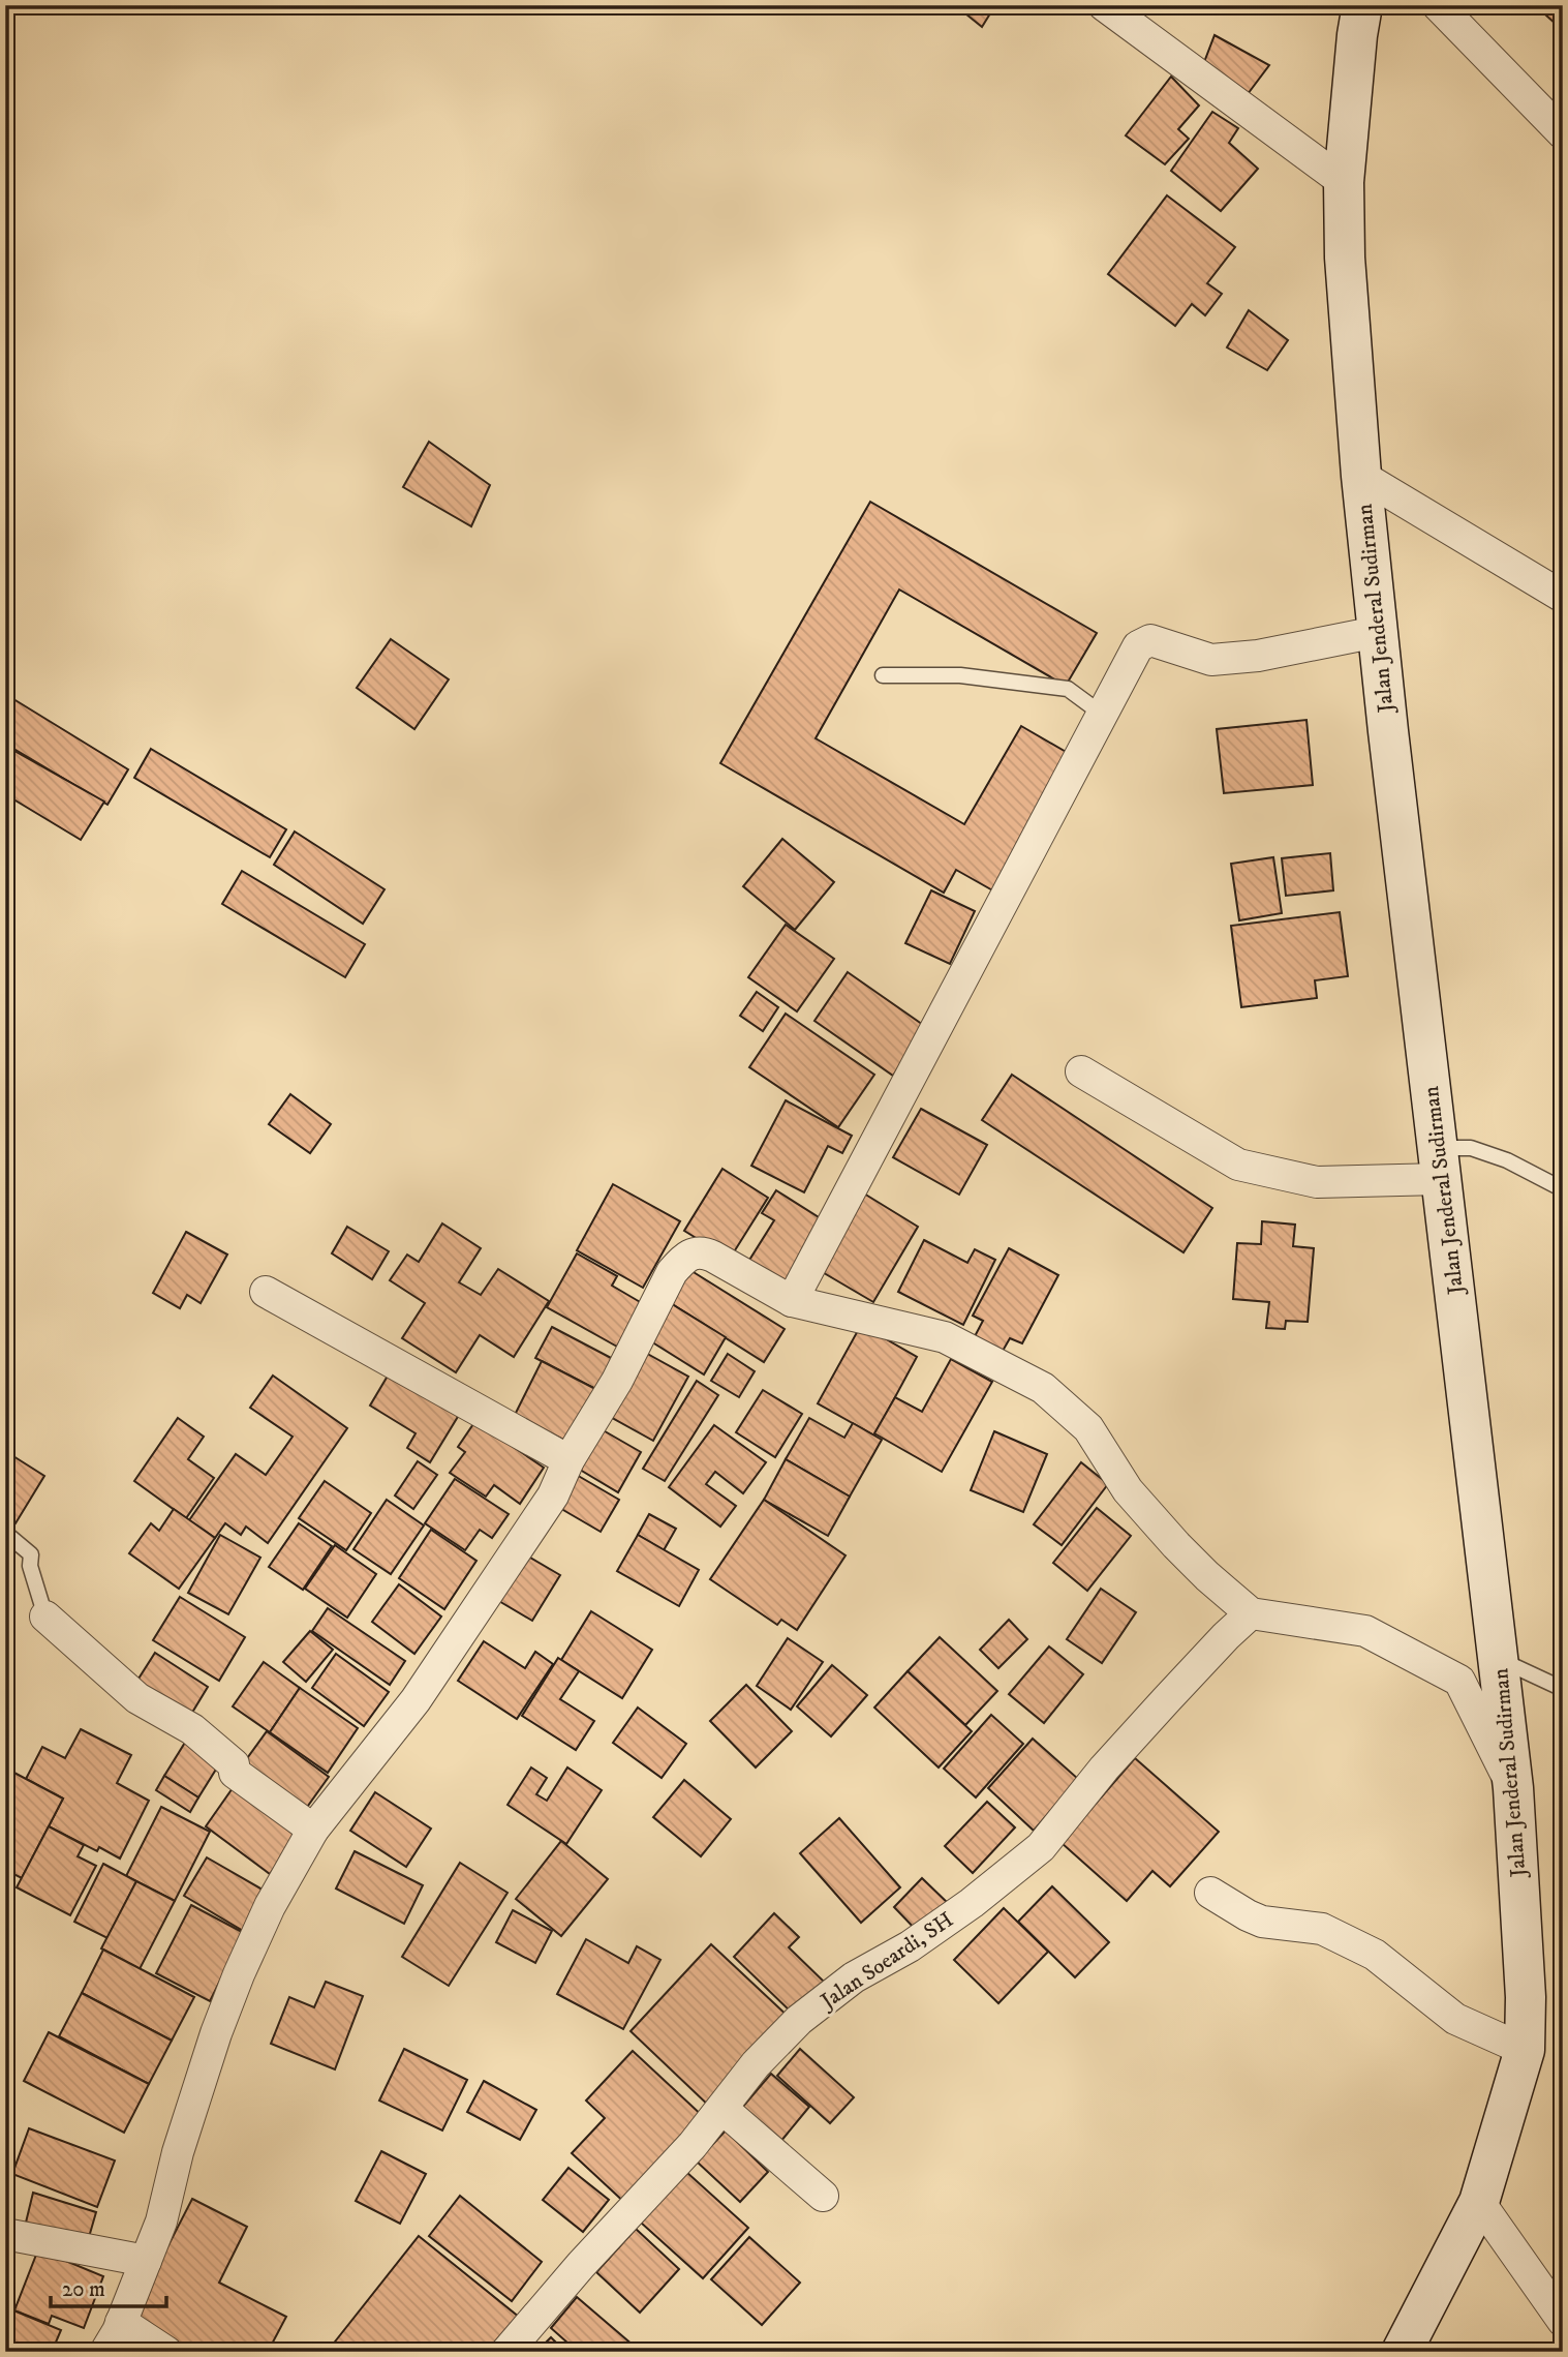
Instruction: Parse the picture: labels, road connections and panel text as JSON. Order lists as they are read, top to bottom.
{
  "streets": {
    "main road": ["Jalan Jenderal Sudirman"],
    "street": ["Jalan Soeardi, SH"]
  },
  "scale_bar": "20 m"
}
